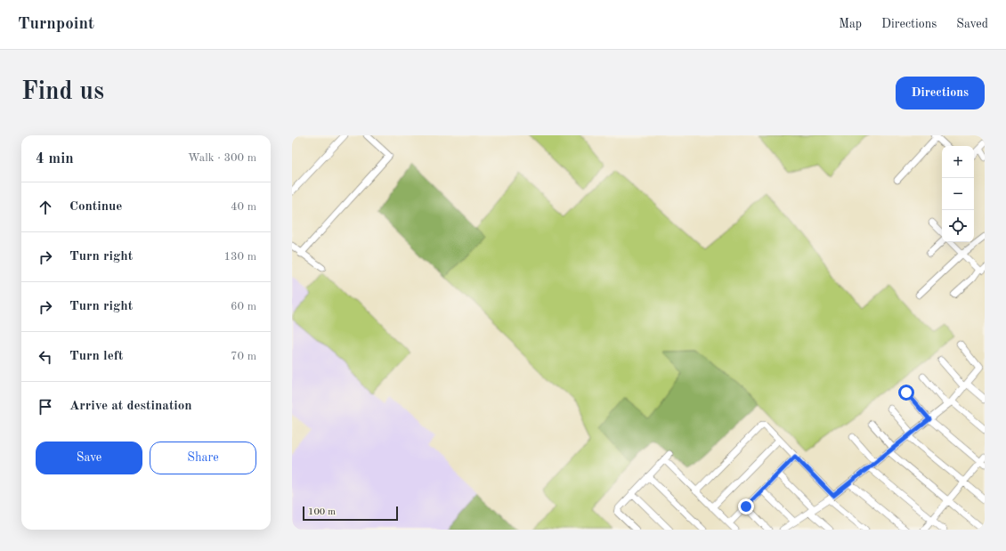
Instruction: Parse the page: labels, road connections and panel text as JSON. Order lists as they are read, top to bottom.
{
  "scale_bar": "100 m",
  "page": {
    "header": "Turnpoint",
    "nav": ["Map", "Directions", "Saved"],
    "buttons": [
      "Directions",
      ["Save", "Share"]
    ],
    "title": "Find us",
    "heading": ["4 min", "Walk · 300 m"],
    "map_buttons": ["+", "−"],
    "list": [
      ["Continue", "40 m"],
      ["Turn right", "130 m"],
      ["Turn right", "60 m"],
      ["Turn left", "70 m"],
      "Arrive at destination"
    ],
    "scale": "100 m"
  }
}
